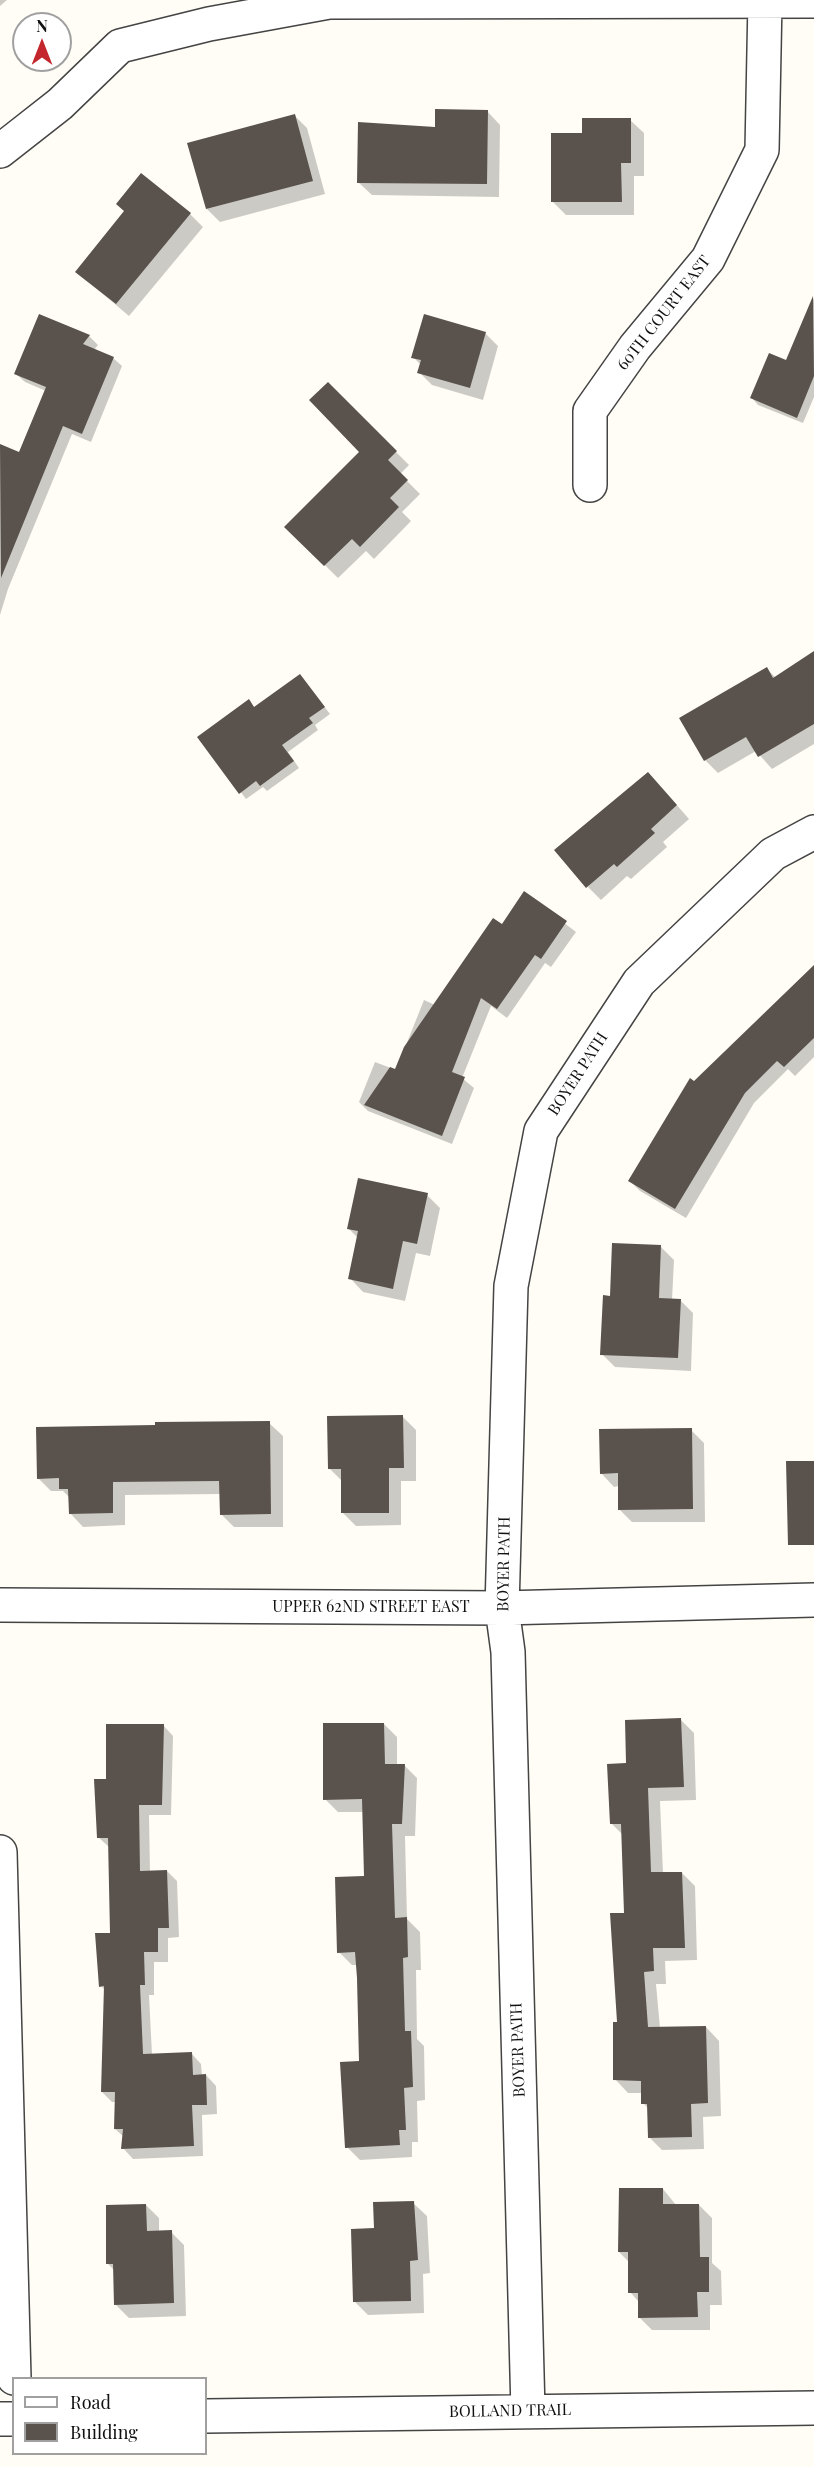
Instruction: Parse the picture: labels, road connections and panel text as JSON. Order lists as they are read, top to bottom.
{
  "streets": {
    "street": [
      "60TH COURT EAST",
      "BOYER PATH",
      "UPPER 62ND STREET EAST",
      "BOLLAND TRAIL"
    ]
  },
  "crossings": [
    ["BOYER PATH", "UPPER 62ND STREET EAST"],
    ["BOYER PATH", "BOLLAND TRAIL"]
  ],
  "legend": ["Road", "Building"],
  "north": "top"
}
